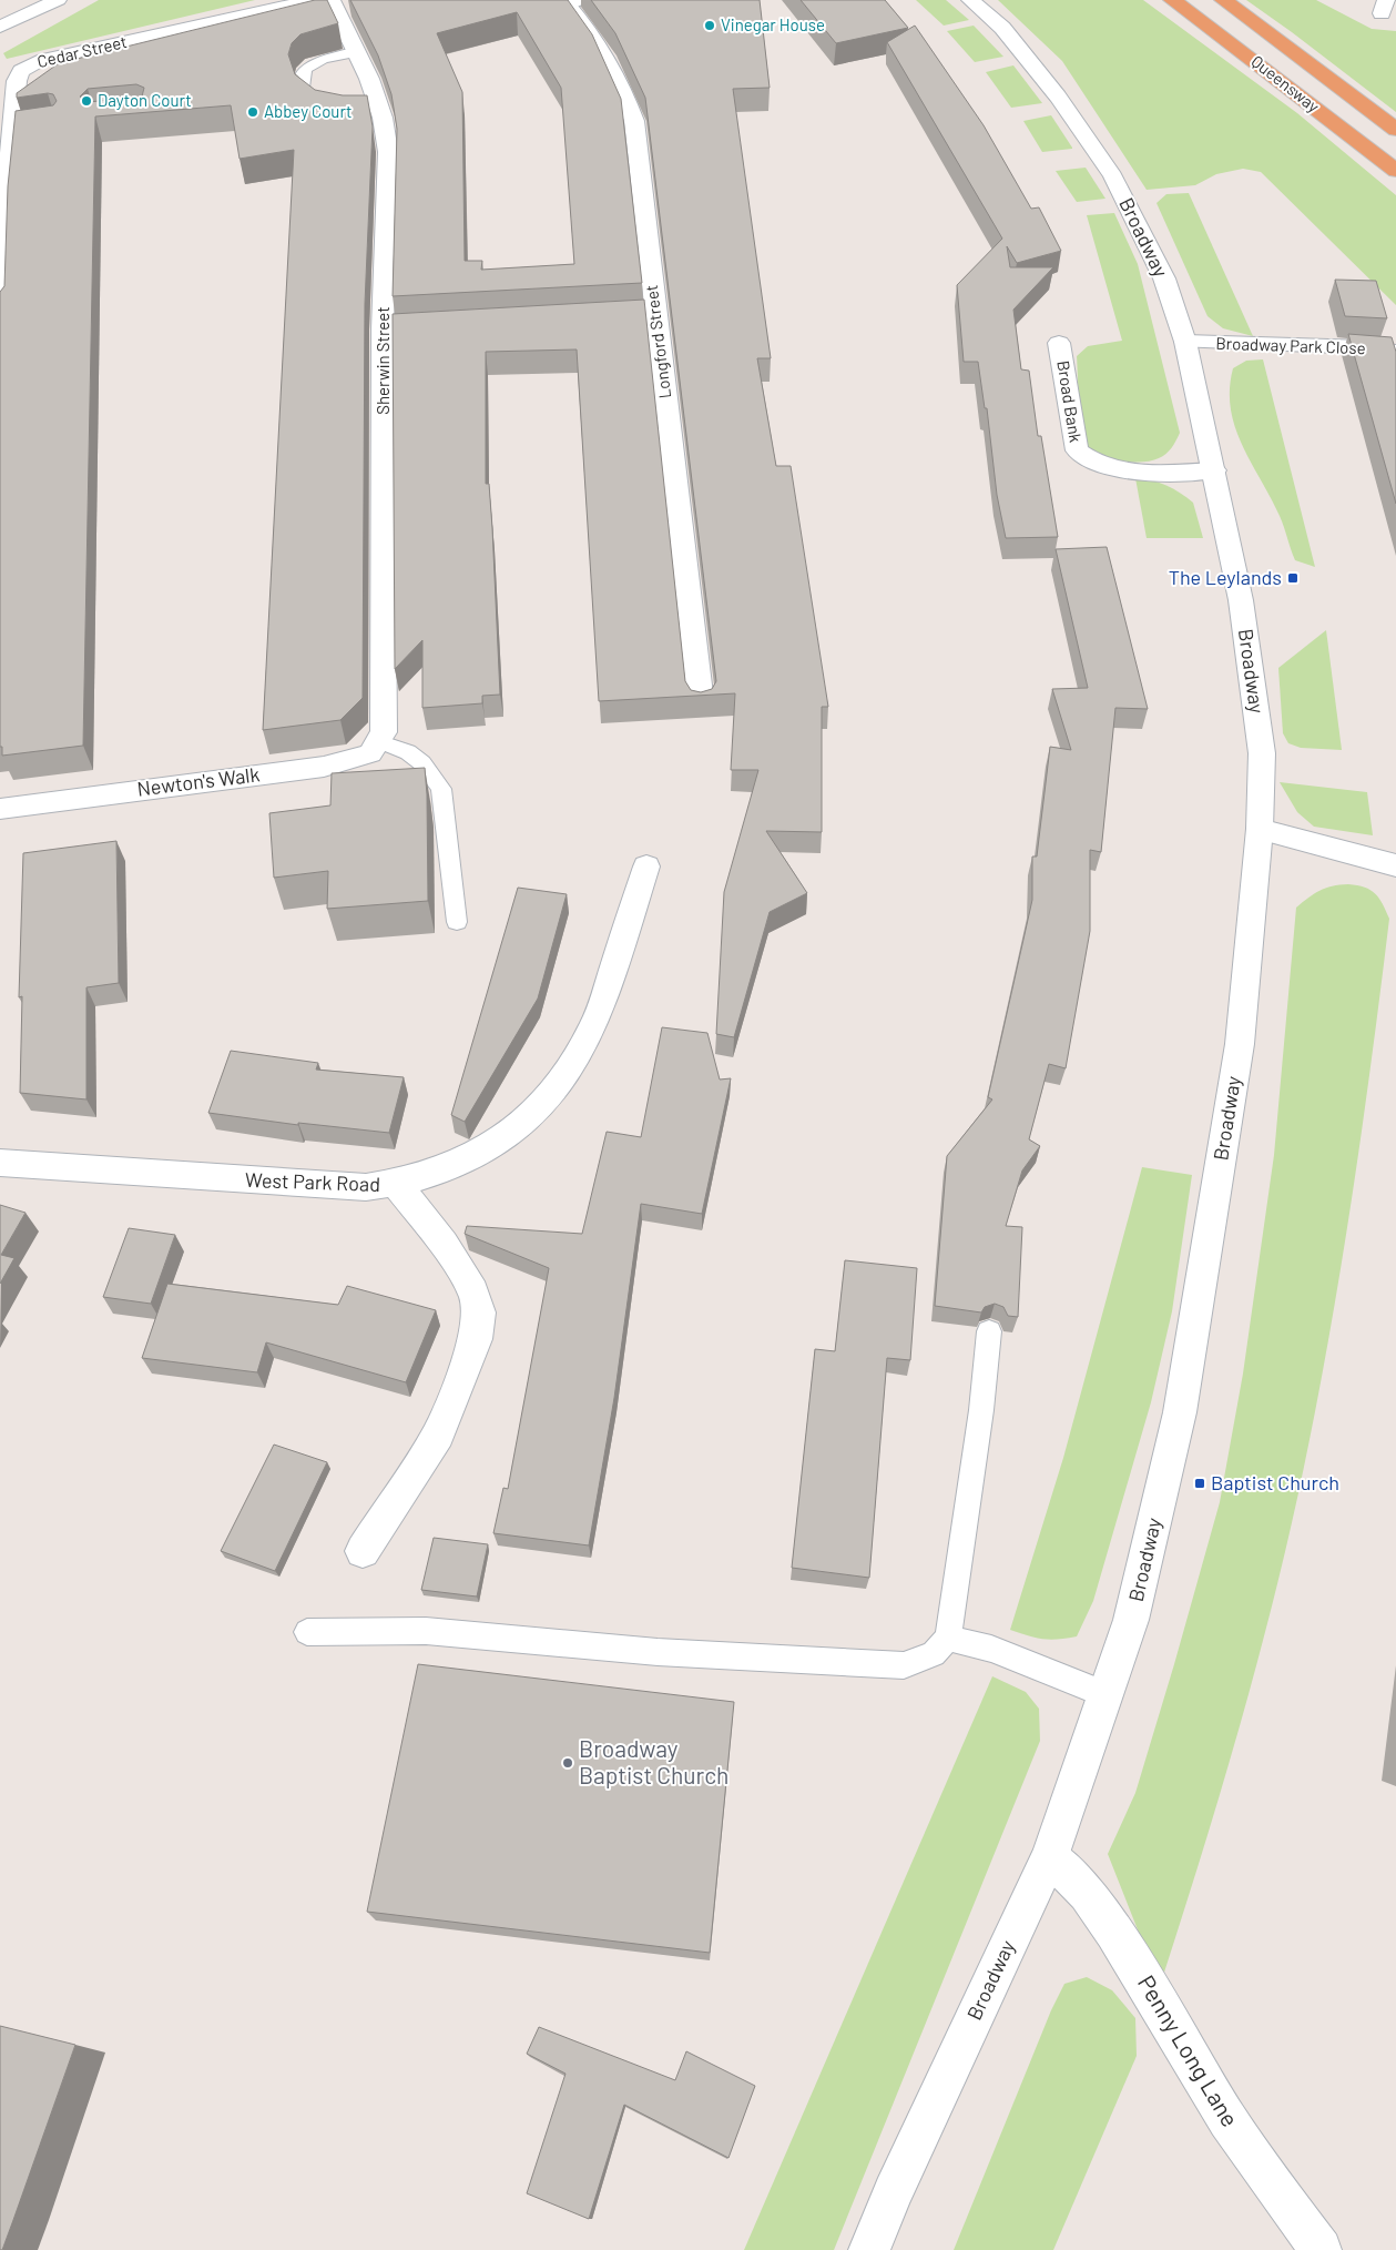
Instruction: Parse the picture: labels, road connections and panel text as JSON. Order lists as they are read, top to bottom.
{
  "streets": {
    "highway": ["Queensway"],
    "street": [
      "Cedar Street",
      "Broadway",
      "Longford Street",
      "Broadway Park Close",
      "Sherwin Street",
      "Broad Bank",
      "Newton's Walk",
      "West Park Road",
      "Penny Long Lane"
    ]
  },
  "crossings": [
    ["Broadway", "Broadway Park Close"],
    ["Broadway", "Broad Bank"],
    ["Broadway", "Penny Long Lane"],
    ["Sherwin Street", "Newton's Walk"]
  ],
  "places": {
    "other": [
      "Vinegar House",
      "Dayton Court",
      "Abbey Court",
      "Broadway Baptist Church"
    ],
    "transit": ["The Leylands", "Baptist Church"]
  }
}
